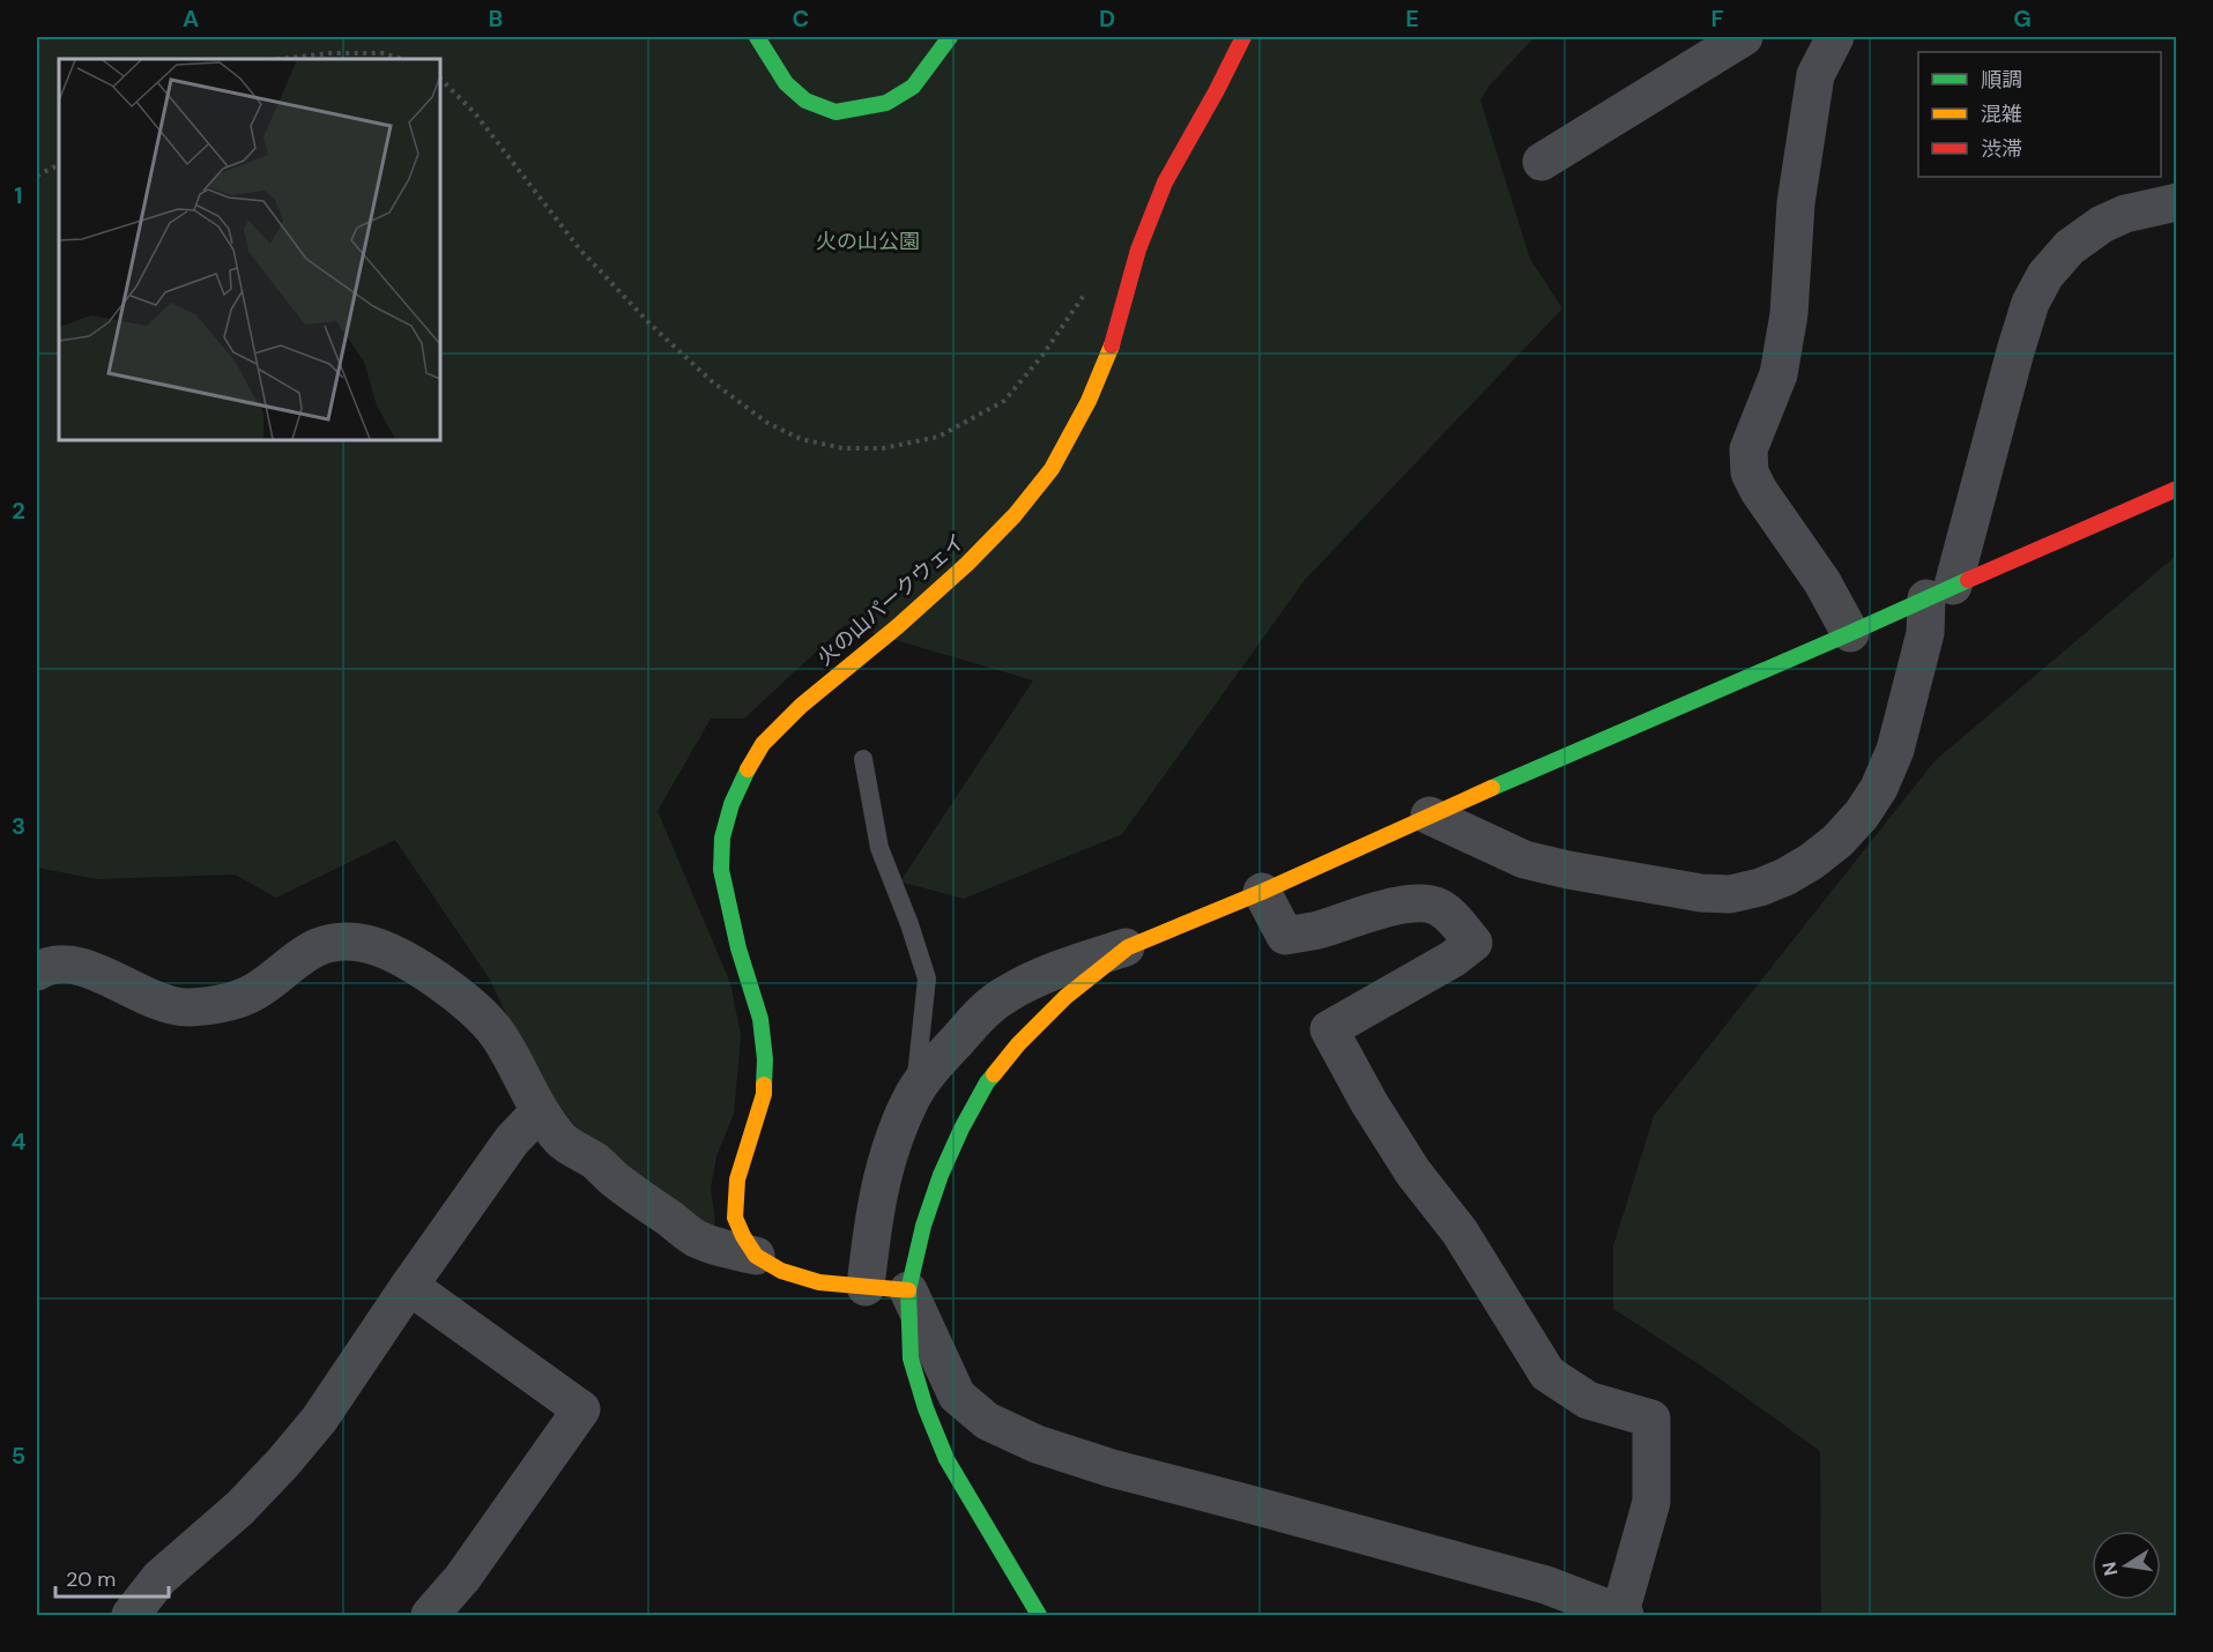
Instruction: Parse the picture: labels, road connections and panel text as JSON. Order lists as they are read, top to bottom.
{
  "streets": {
    "street": ["火の山パークウェイ"]
  },
  "parks": ["火の山公園"],
  "legend": ["順調", "混雑", "渋滞"],
  "scale_bar": "20 m",
  "north": "left",
  "grid": {
    "columns": [
      "A",
      "B",
      "C",
      "D",
      "E",
      "F",
      "G"
    ],
    "rows": [
      "1",
      "2",
      "3",
      "4",
      "5"
    ]
  }
}
